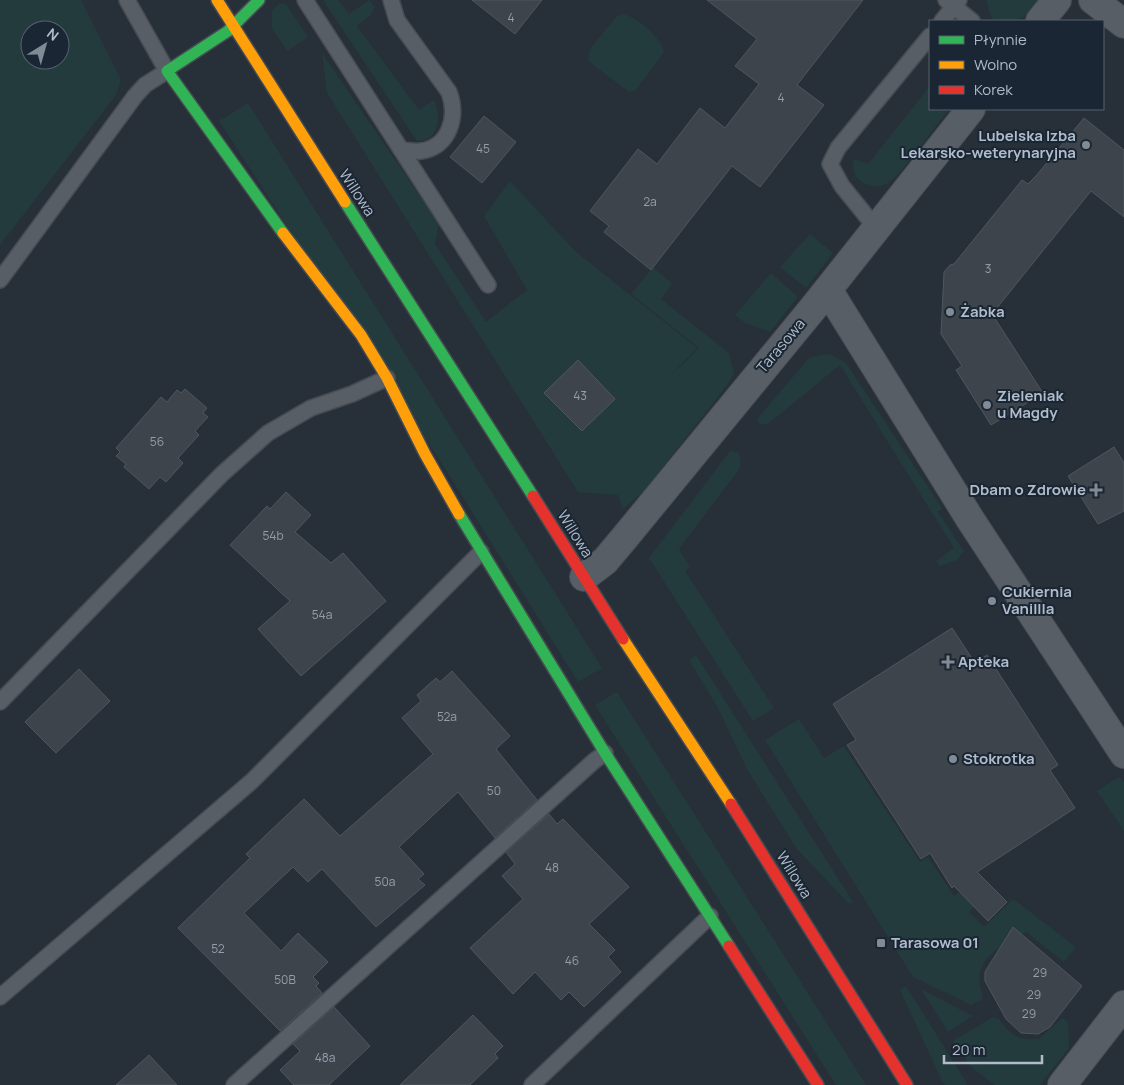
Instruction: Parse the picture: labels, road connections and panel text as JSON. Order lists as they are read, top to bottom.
{
  "streets": {
    "street": ["Willowa", "Tarasowa"]
  },
  "crossings": [
    ["Willowa", "Tarasowa"]
  ],
  "places": {
    "other": [
      "Lubelska Izba Lekarsko-weterynaryjna",
      "Żabka",
      "Zieleniak u Magdy",
      "Cukiernia Vanillla",
      "Stokrotka"
    ],
    "health": ["Dbam o Zdrowie", "Apteka"],
    "transit": ["Tarasowa 01"]
  },
  "house_numbers": [
    "4",
    "4",
    "45",
    "2a",
    "3",
    "43",
    "56",
    "54b",
    "54a",
    "52a",
    "50",
    "48",
    "50a",
    "52",
    "46",
    "29",
    "50B",
    "29",
    "29",
    "48a"
  ],
  "legend": ["Płynnie", "Wolno", "Korek"],
  "scale_bar": "20 m",
  "north": "top right"
}
